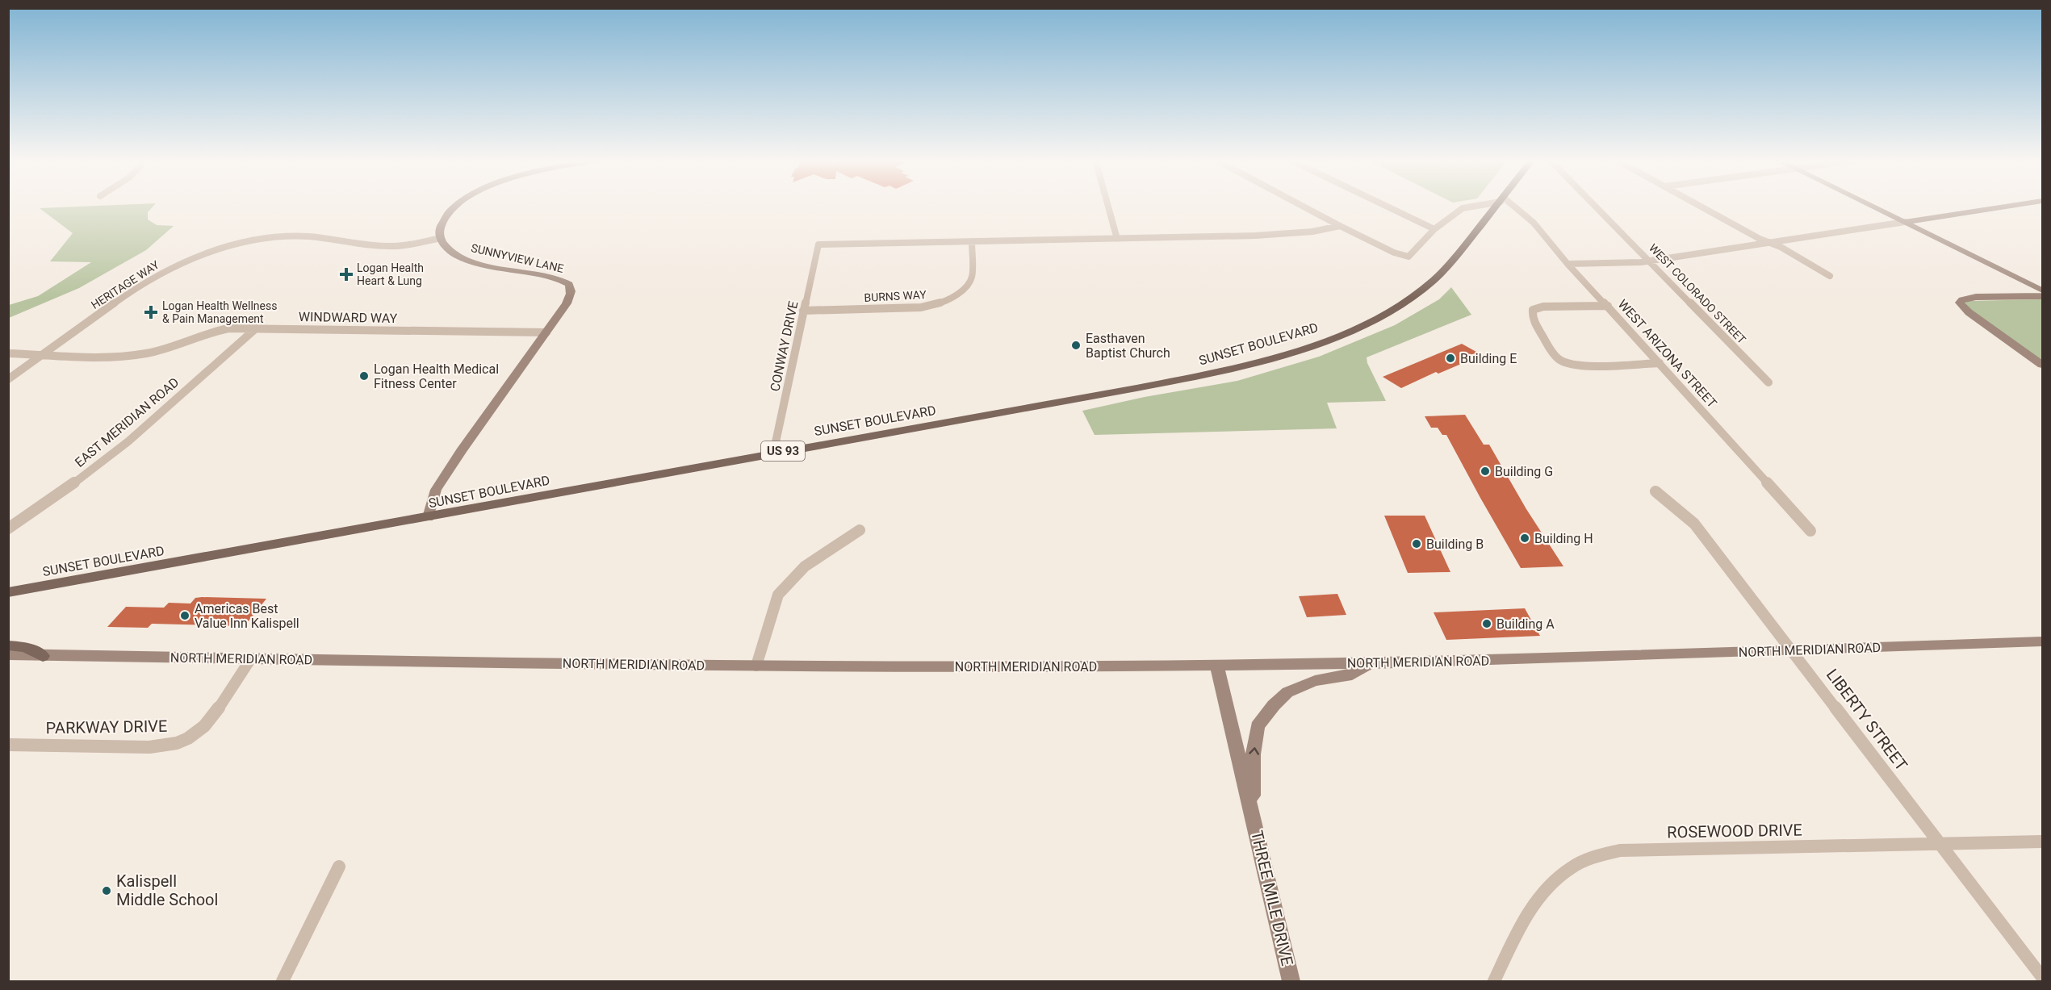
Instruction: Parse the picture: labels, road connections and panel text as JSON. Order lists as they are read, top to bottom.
{
  "streets": {
    "main road": [
      "SUNNYVIEW LANE",
      "SUNSET BOULEVARD",
      "US 93",
      "NORTH MERIDIAN ROAD",
      "THREE MILE DRIVE"
    ],
    "street": [
      "HERITAGE WAY",
      "WEST COLORADO STREET",
      "BURNS WAY",
      "WINDWARD WAY",
      "CONWAY DRIVE",
      "WEST ARIZONA STREET",
      "EAST MERIDIAN ROAD",
      "LIBERTY STREET",
      "PARKWAY DRIVE",
      "ROSEWOOD DRIVE"
    ]
  },
  "crossings": [
    ["SUNNYVIEW LANE", "HERITAGE WAY"],
    ["SUNNYVIEW LANE", "WINDWARD WAY"],
    ["SUNNYVIEW LANE", "SUNSET BOULEVARD"],
    ["HERITAGE WAY", "WINDWARD WAY"],
    ["BURNS WAY", "CONWAY DRIVE"],
    ["WINDWARD WAY", "EAST MERIDIAN ROAD"],
    ["SUNSET BOULEVARD", "CONWAY DRIVE"],
    ["NORTH MERIDIAN ROAD", "LIBERTY STREET"],
    ["NORTH MERIDIAN ROAD", "PARKWAY DRIVE"],
    ["NORTH MERIDIAN ROAD", "THREE MILE DRIVE"],
    ["LIBERTY STREET", "ROSEWOOD DRIVE"]
  ],
  "places": {
    "health": ["Logan Health Heart & Lung", "Logan Health Wellness & Pain Management"],
    "other": [
      "Easthaven Baptist Church",
      "Building E",
      "Logan Health Medical Fitness Center",
      "Building G",
      "Building H",
      "Building B",
      "Americas Best Value Inn Kalispell",
      "Building A",
      "Kalispell Middle School"
    ]
  }
}
